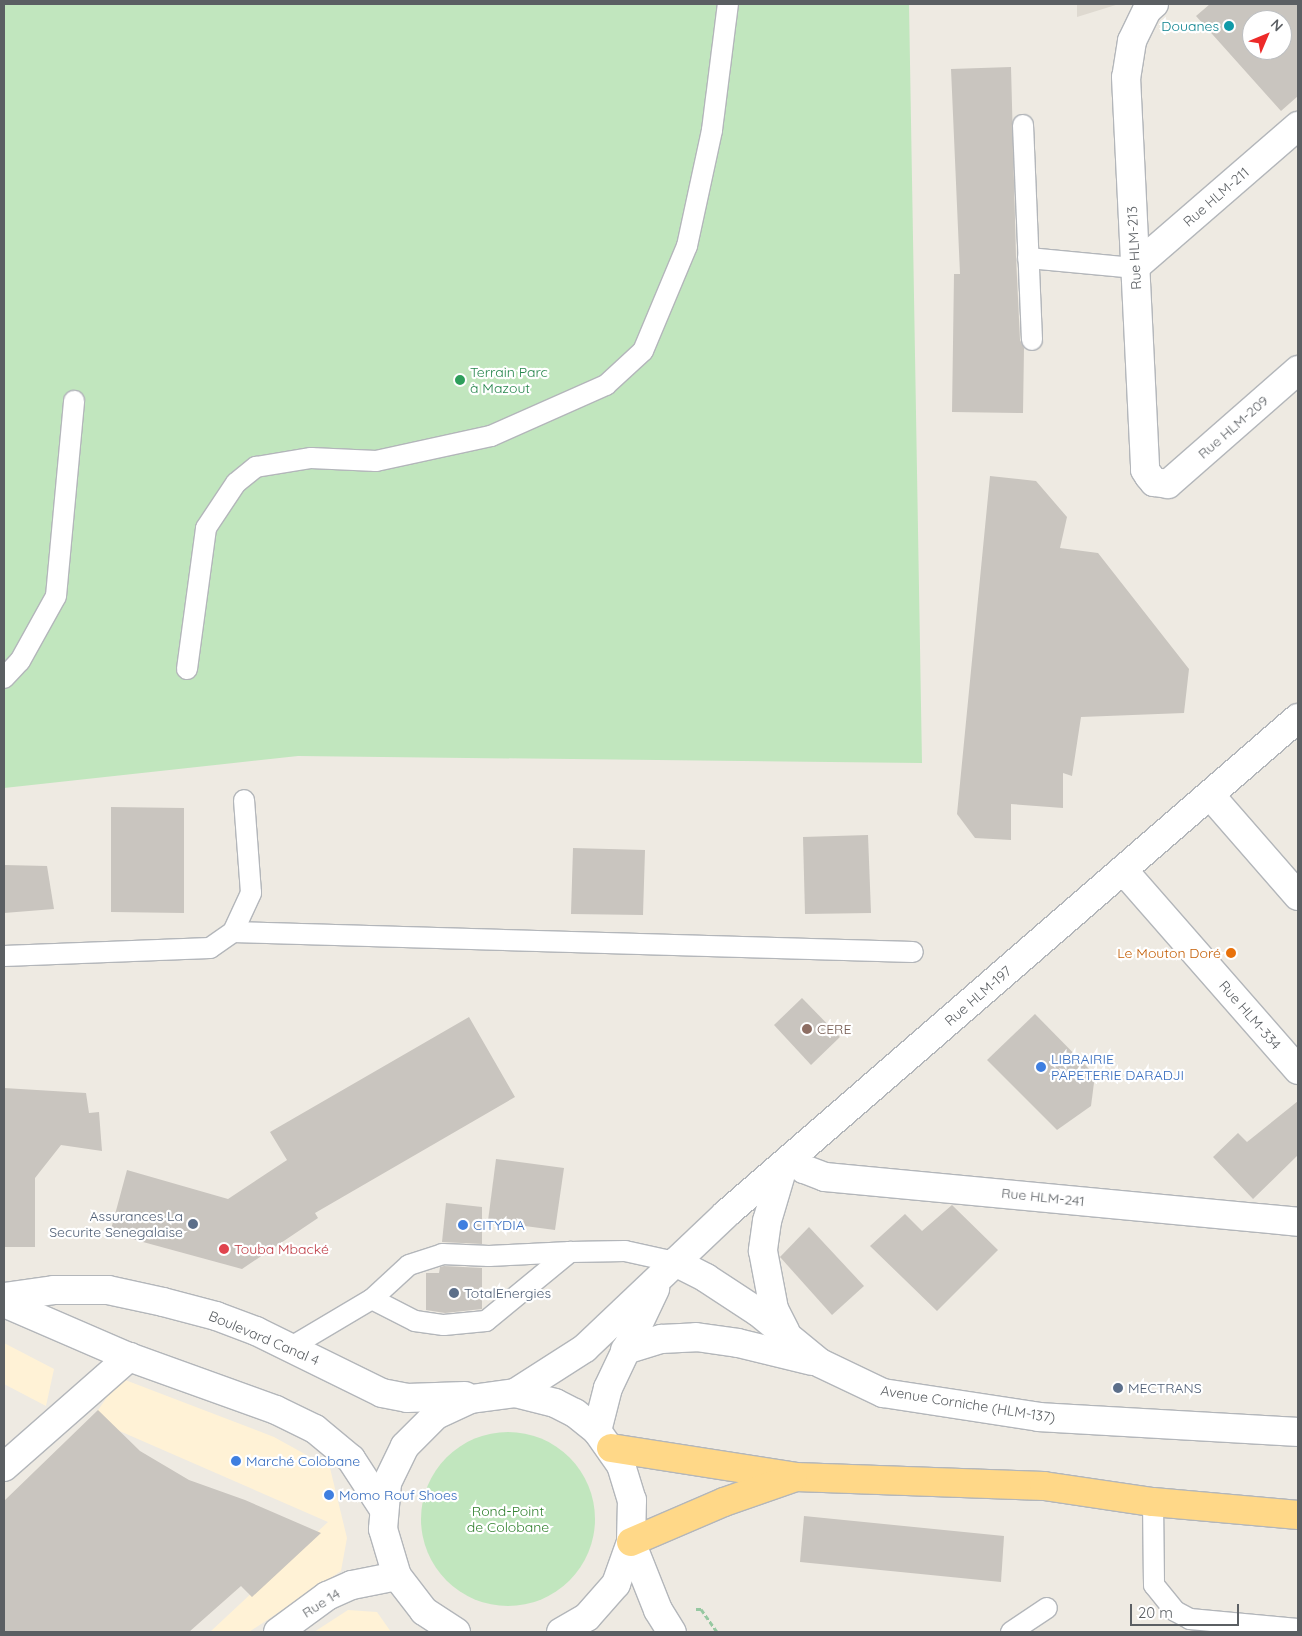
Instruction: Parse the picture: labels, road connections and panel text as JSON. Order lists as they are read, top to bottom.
{
  "streets": {
    "street": [
      "Rue HLM-211",
      "Rue HLM-213",
      "Rue HLM-209",
      "Rue HLM-197",
      "Rue HLM-334",
      "Rue HLM-241",
      "Boulevard Canal 4",
      "Avenue Corniche (HLM-137)",
      "Rue 14"
    ]
  },
  "crossings": [
    ["Rue HLM-211", "Rue HLM-213"],
    ["Rue HLM-213", "Rue HLM-209"],
    ["Rue HLM-197", "Rue HLM-334"],
    ["Rue HLM-197", "Rue HLM-241"],
    ["Rue HLM-197", "Boulevard Canal 4"],
    ["Rue HLM-197", "Avenue Corniche (HLM-137)"]
  ],
  "parks": ["Rond-Point de Colobane"],
  "places": [
    "Douanes",
    "Terrain Parc à Mazout",
    "Le Mouton Doré",
    "CERE",
    "LIBRAIRIE PAPETERIE DARADJI",
    "Assurances La Securite Senegalaise",
    "CITYDIA",
    "Touba Mbacké",
    "TotalEnergies",
    "MECTRANS",
    "Marché Colobane",
    "Momo Rouf Shoes"
  ],
  "scale_bar": "20 m",
  "north": "top right"
}
